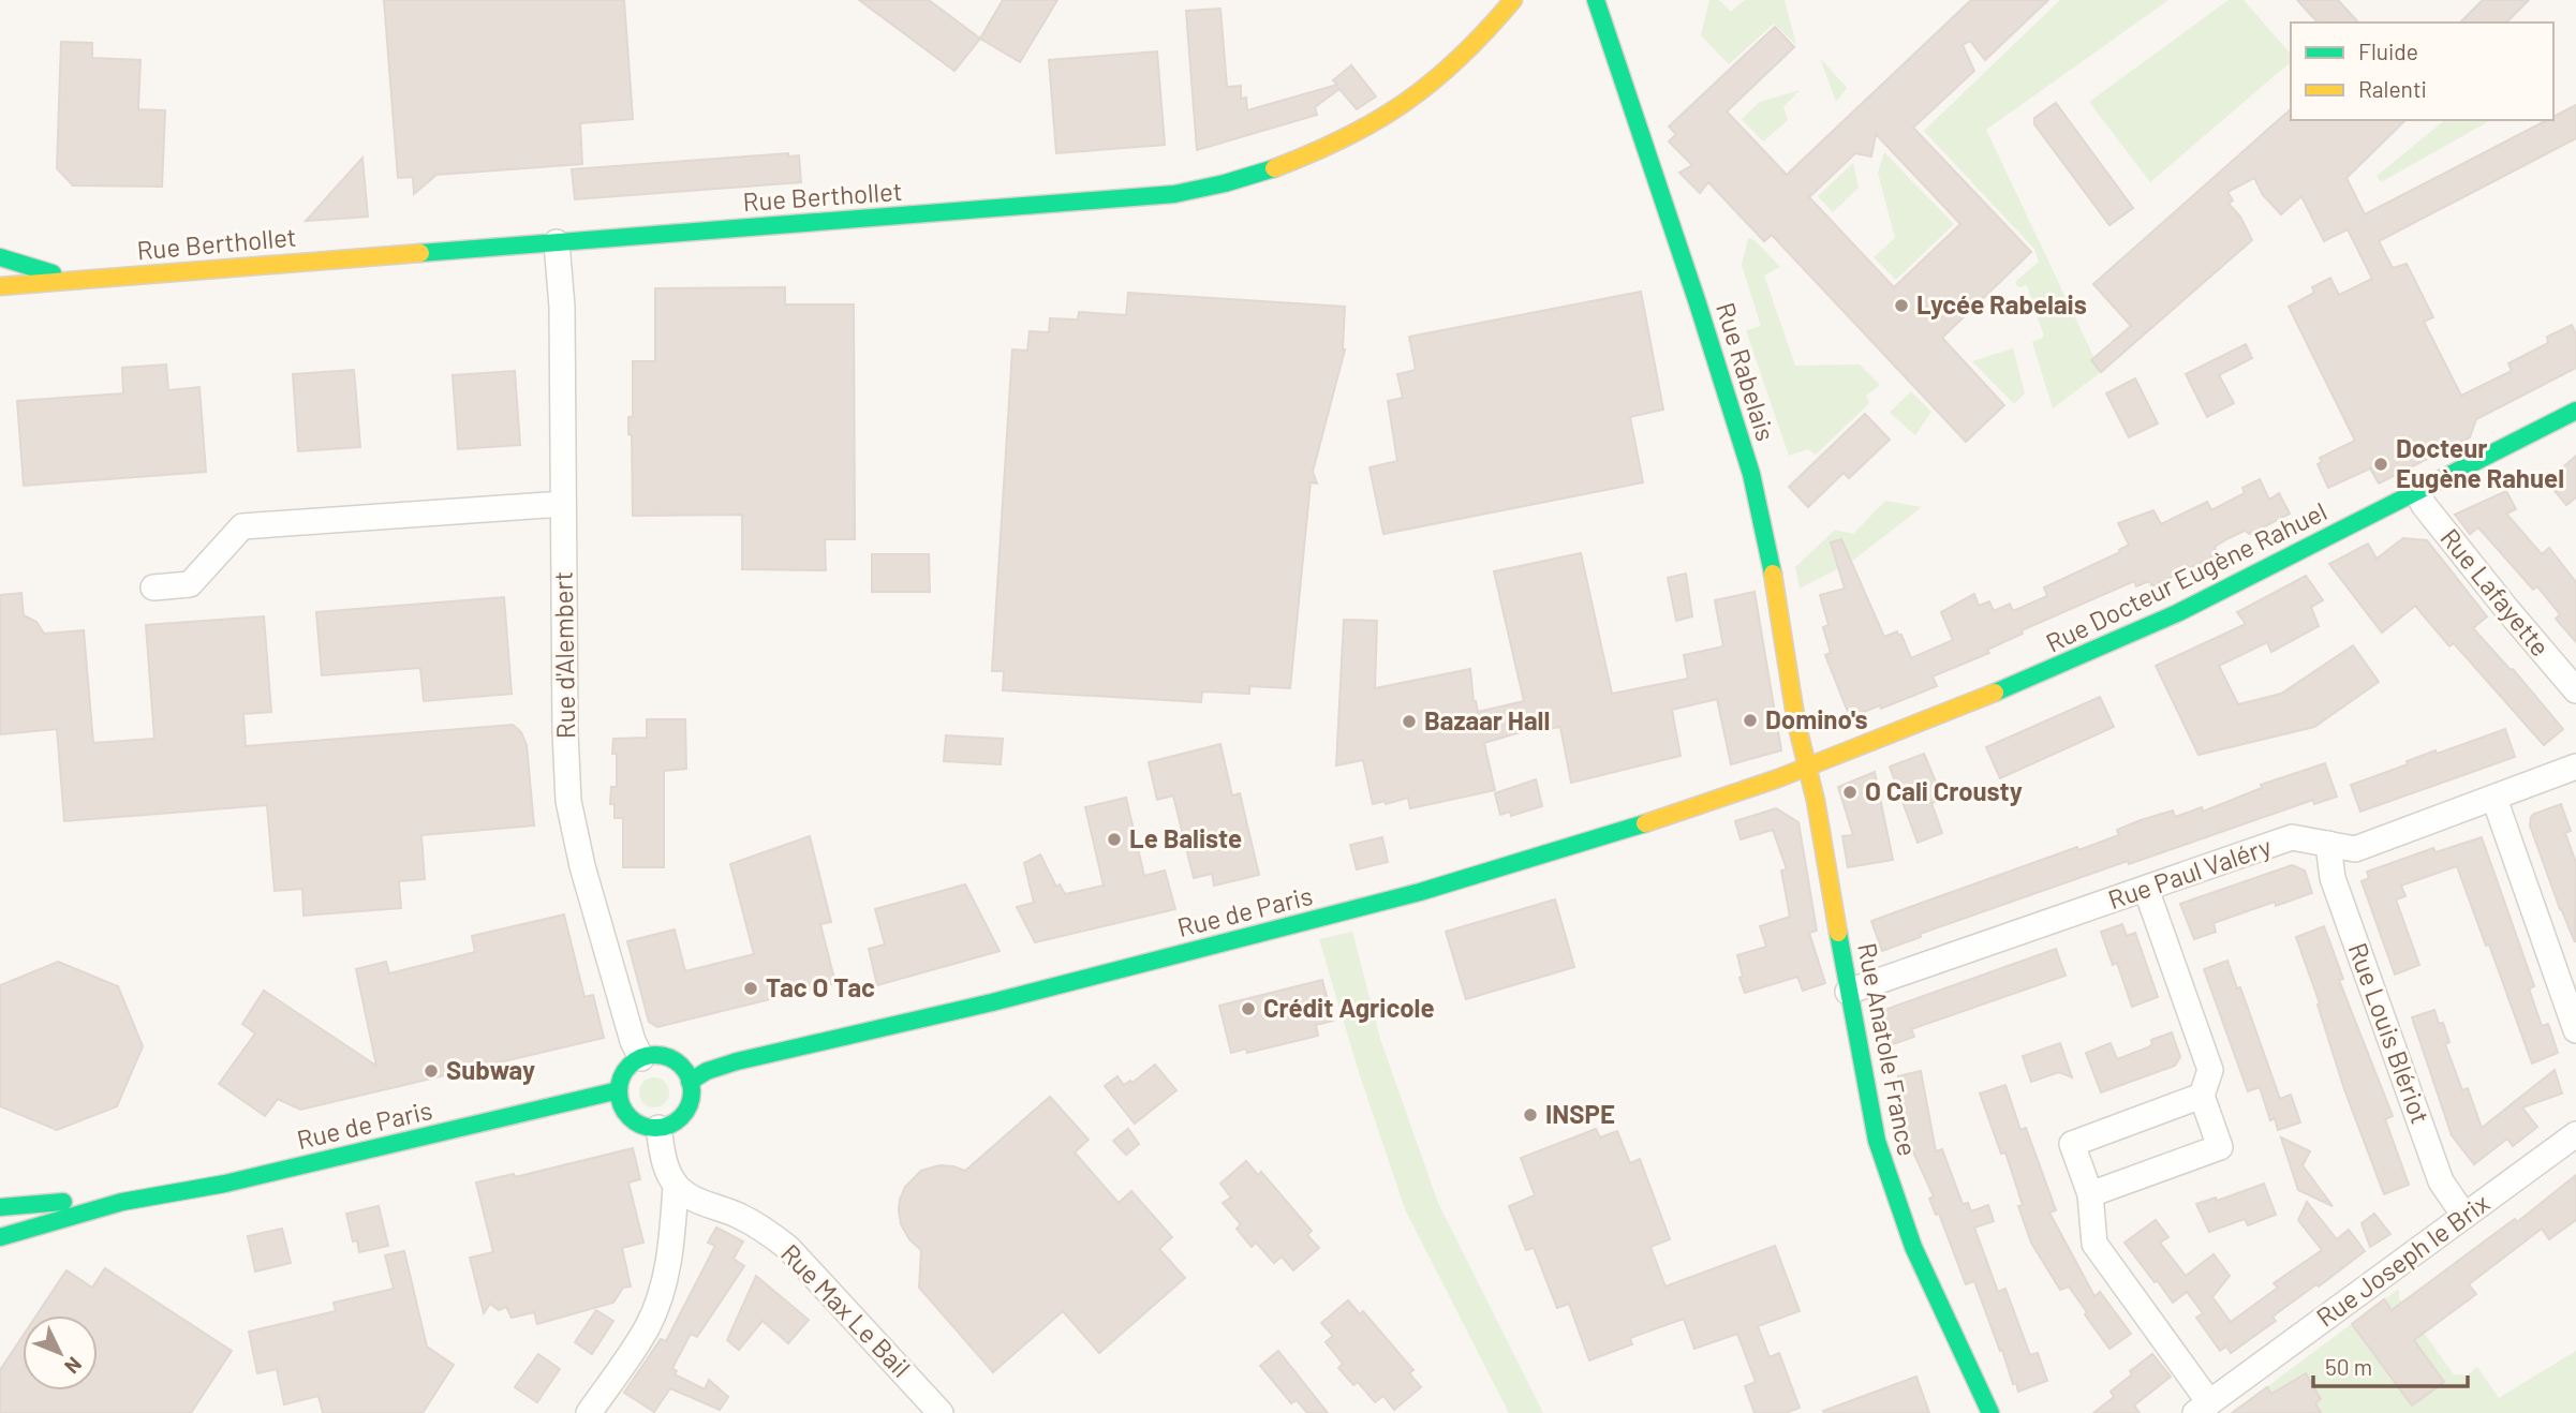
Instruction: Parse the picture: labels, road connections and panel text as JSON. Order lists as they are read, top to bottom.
{
  "streets": {
    "street": [
      "Rue Berthollet",
      "Rue Rabelais",
      "Rue Docteur Eugène Rahuel",
      "Rue Lafayette",
      "Rue d'Alembert",
      "Rue Paul Valéry",
      "Rue de Paris",
      "Rue Louis Blériot",
      "Rue Anatole France",
      "Rue Joseph le Brix",
      "Rue Max Le Bail"
    ]
  },
  "crossings": [
    ["Rue Berthollet", "Rue d'Alembert"],
    ["Rue Rabelais", "Rue Docteur Eugène Rahuel"],
    ["Rue Rabelais", "Rue de Paris"],
    ["Rue Rabelais", "Rue Anatole France"],
    ["Rue Docteur Eugène Rahuel", "Rue Lafayette"],
    ["Rue Docteur Eugène Rahuel", "Rue de Paris"],
    ["Rue Docteur Eugène Rahuel", "Rue Anatole France"],
    ["Rue d'Alembert", "Rue de Paris"],
    ["Rue Paul Valéry", "Rue Louis Blériot"],
    ["Rue Paul Valéry", "Rue Anatole France"],
    ["Rue de Paris", "Rue Anatole France"],
    ["Rue Louis Blériot", "Rue Joseph le Brix"]
  ],
  "places": [
    "Lycée Rabelais",
    "Docteur Eugène Rahuel",
    "Domino's",
    "Bazaar Hall",
    "O Cali Crousty",
    "Le Baliste",
    "Tac O Tac",
    "Crédit Agricole",
    "Subway",
    "INSPE"
  ],
  "legend": ["Fluide", "Ralenti"],
  "scale_bar": "50 m",
  "north": "bottom right"
}
